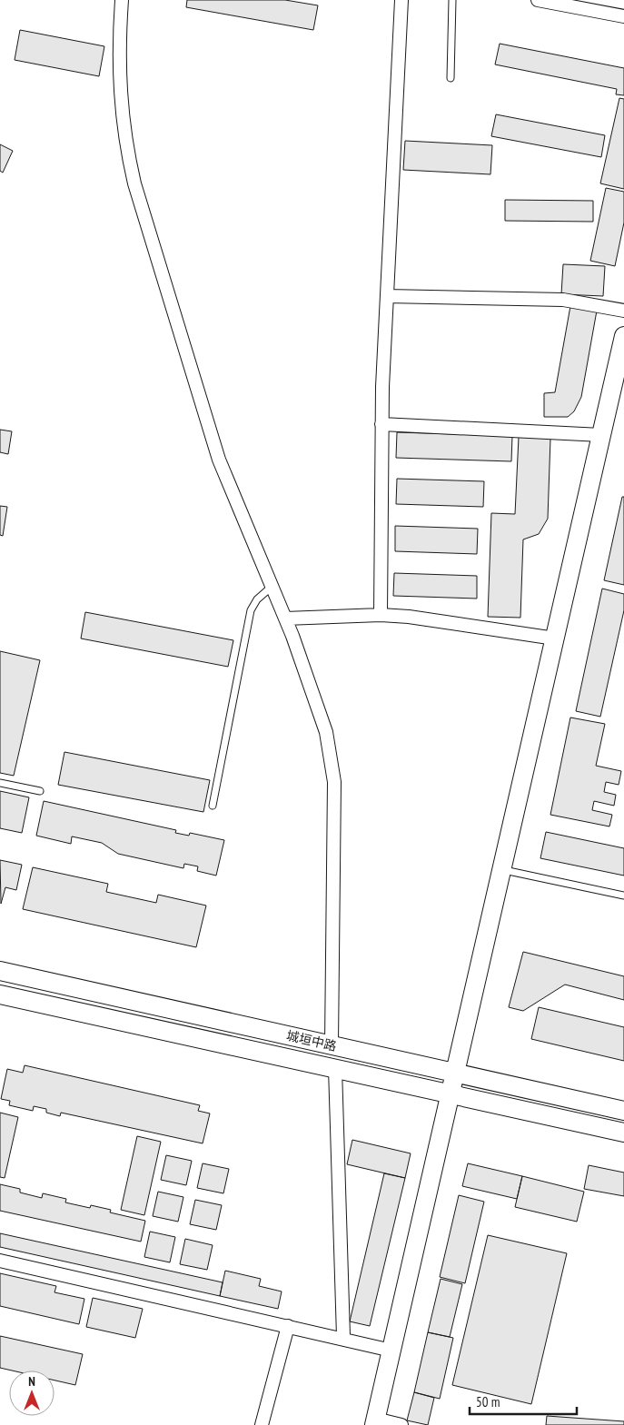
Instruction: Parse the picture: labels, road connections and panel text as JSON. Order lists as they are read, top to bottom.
{
  "streets": {
    "main road": ["城垣中路"]
  },
  "scale_bar": "50 m",
  "north": "top"
}
